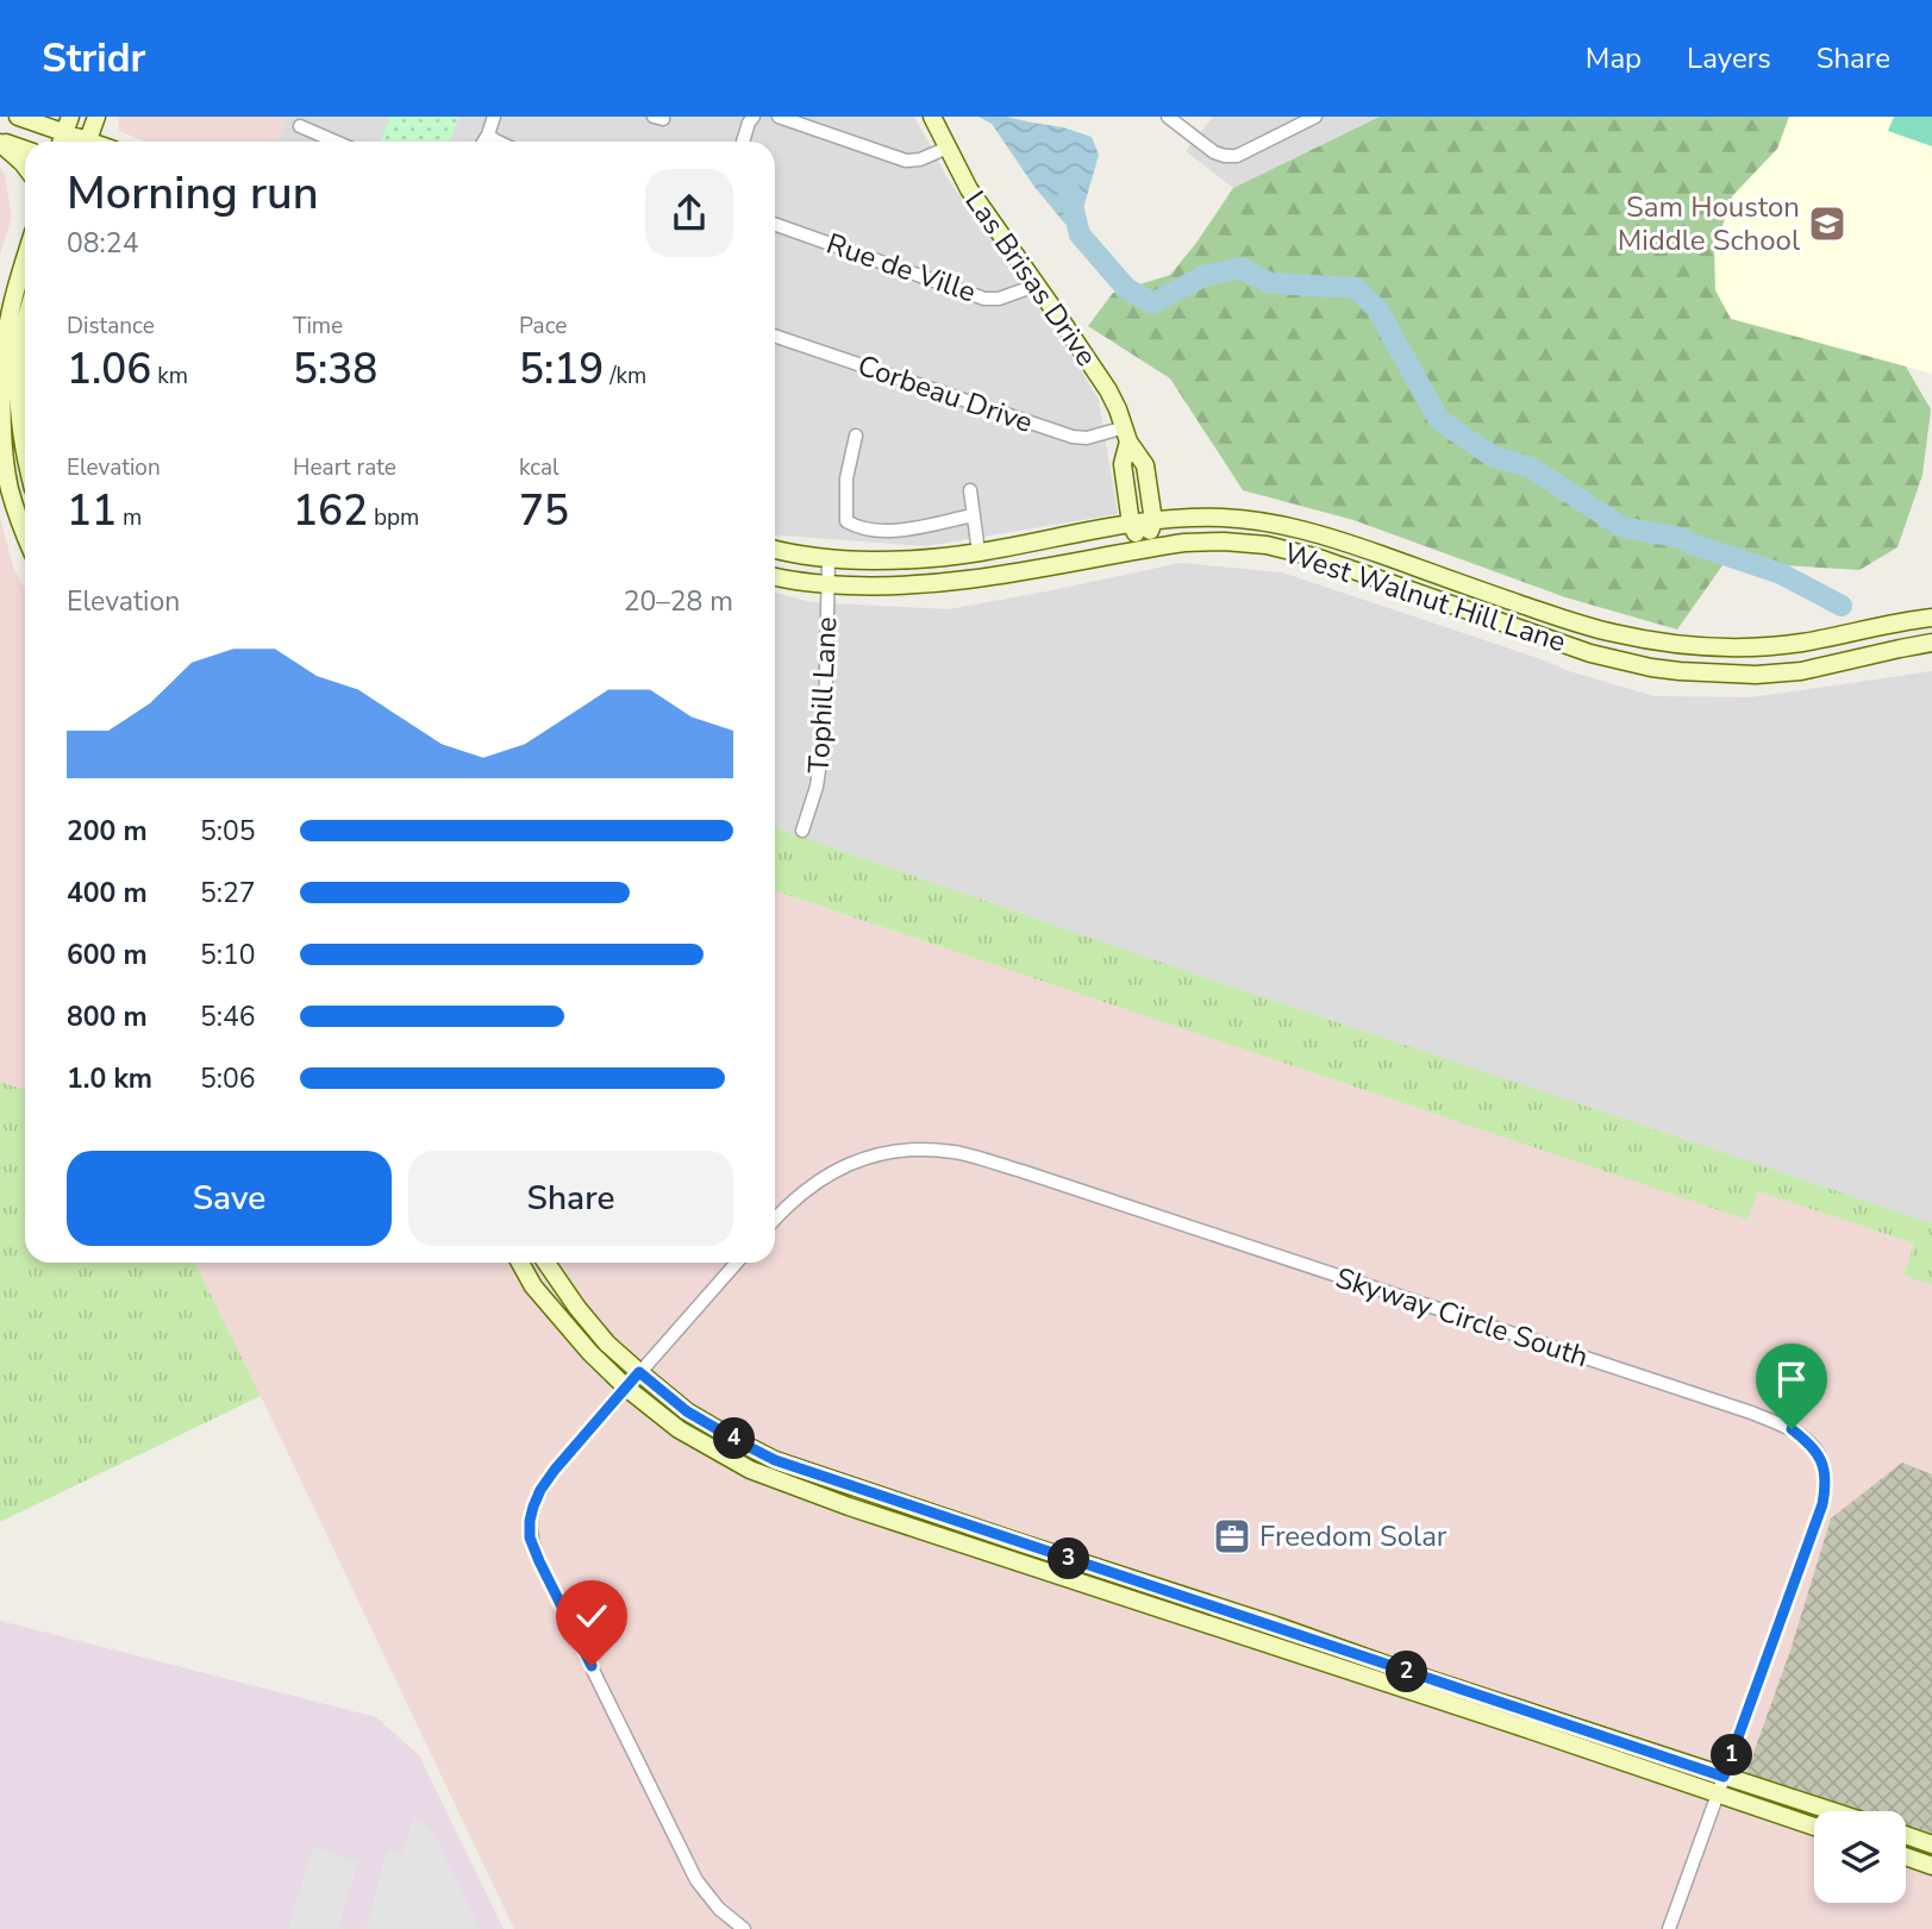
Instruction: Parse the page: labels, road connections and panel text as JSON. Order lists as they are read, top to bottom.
{
  "streets": {
    "street": [
      "Rue de Ville",
      "Las Brisas Drive",
      "Corbeau Drive",
      "West Walnut Hill Lane",
      "Tophill Lane",
      "Skyway Circle South"
    ]
  },
  "crossings": [
    ["Rue de Ville", "Las Brisas Drive"],
    ["Las Brisas Drive", "Corbeau Drive"],
    ["Las Brisas Drive", "West Walnut Hill Lane"],
    ["West Walnut Hill Lane", "Tophill Lane"]
  ],
  "places": {
    "school or university": ["Sam Houston Middle School"],
    "office": ["Freedom Solar"]
  },
  "page": {
    "header": "Stridr",
    "nav": ["Map", "Layers", "Share"],
    "heading": ["Morning run", "08:24"],
    "stats": [
      ["Distance", "1.06 km"],
      ["Time", "5:38"],
      ["Pace", "5:19 /km"],
      ["Elevation", "11 m"],
      ["Heart rate", "162 bpm"],
      ["kcal", "75"]
    ],
    "chart": ["Elevation", "20–28 m"],
    "list": [
      {
        "name": "200 m",
        "note": "5:05"
      },
      {
        "name": "400 m",
        "note": "5:27"
      },
      {
        "name": "600 m",
        "note": "5:10"
      },
      {
        "name": "800 m",
        "note": "5:46"
      },
      {
        "name": "1.0 km",
        "note": "5:06"
      }
    ],
    "buttons": ["Save", "Share"],
    "pins": [
      "4",
      "3",
      "2",
      "1"
    ]
  }
}
